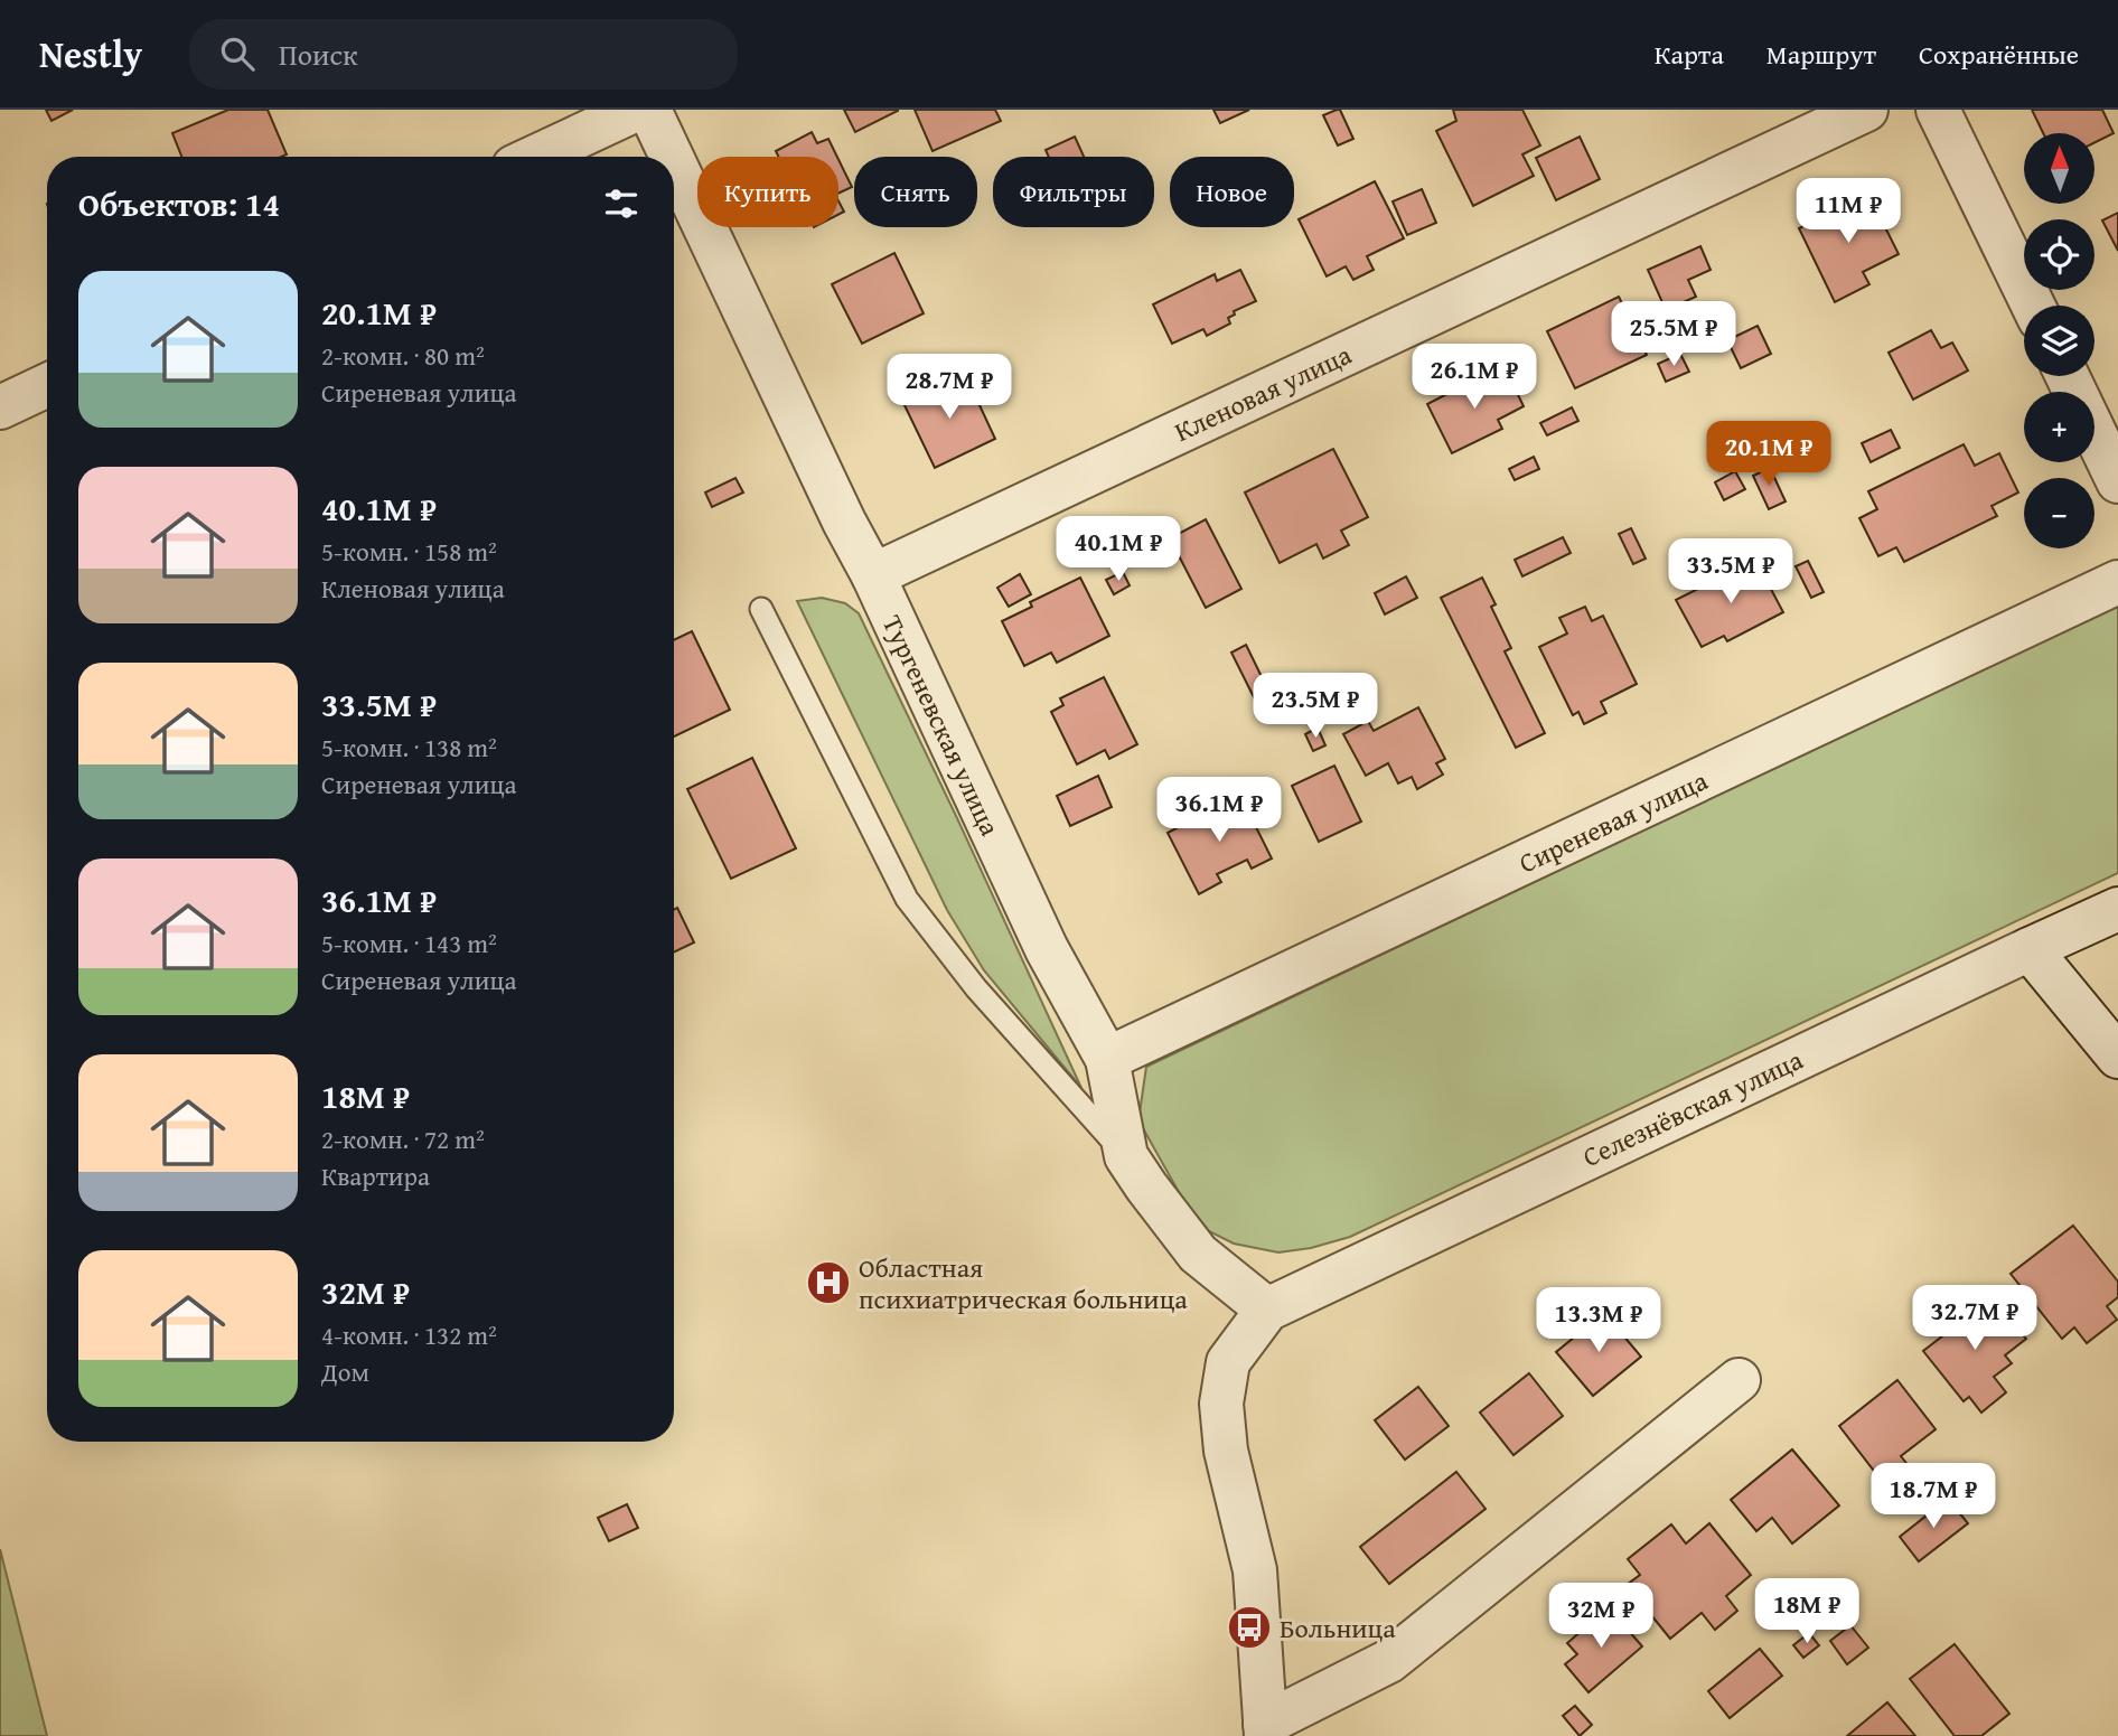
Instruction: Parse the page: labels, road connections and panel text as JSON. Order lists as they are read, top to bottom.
{
  "streets": {
    "street": [
      "Кленовая улица",
      "Тургеневская улица",
      "Сиреневая улица",
      "Селезнёвская улица"
    ]
  },
  "crossings": [
    ["Кленовая улица", "Тургеневская улица"],
    ["Тургеневская улица", "Сиреневая улица"],
    ["Тургеневская улица", "Селезнёвская улица"]
  ],
  "places": {
    "hospital": ["Областная психиатрическая больница"],
    "bus stop": ["Больница"]
  },
  "north": "top",
  "page": {
    "header": "Nestly",
    "search": "Поиск",
    "nav": ["Карта", "Маршрут", "Сохранённые"],
    "map_buttons": ["+", "−"],
    "chip": [
      "Купить",
      "Снять",
      "Фильтры",
      "Новое"
    ],
    "heading": "Объектов: 14",
    "price": [
      "11M ₽",
      "25.5M ₽",
      "26.1M ₽",
      "28.7M ₽",
      "20.1M ₽",
      "40.1M ₽",
      "33.5M ₽",
      "23.5M ₽",
      "36.1M ₽",
      "32.7M ₽",
      "13.3M ₽",
      "18.7M ₽",
      "18M ₽",
      "32M ₽"
    ],
    "list": [
      {
        "name": "20.1M ₽",
        "note": "2-комн. · 80 m² · Сиреневая улица"
      },
      {
        "name": "40.1M ₽",
        "note": "5-комн. · 158 m² · Кленовая улица"
      },
      {
        "name": "33.5M ₽",
        "note": "5-комн. · 138 m² · Сиреневая улица"
      },
      {
        "name": "36.1M ₽",
        "note": "5-комн. · 143 m² · Сиреневая улица"
      },
      {
        "name": "18M ₽",
        "note": "2-комн. · 72 m² · Квартира"
      },
      {
        "name": "32M ₽",
        "note": "4-комн. · 132 m² · Дом"
      }
    ]
  }
}
